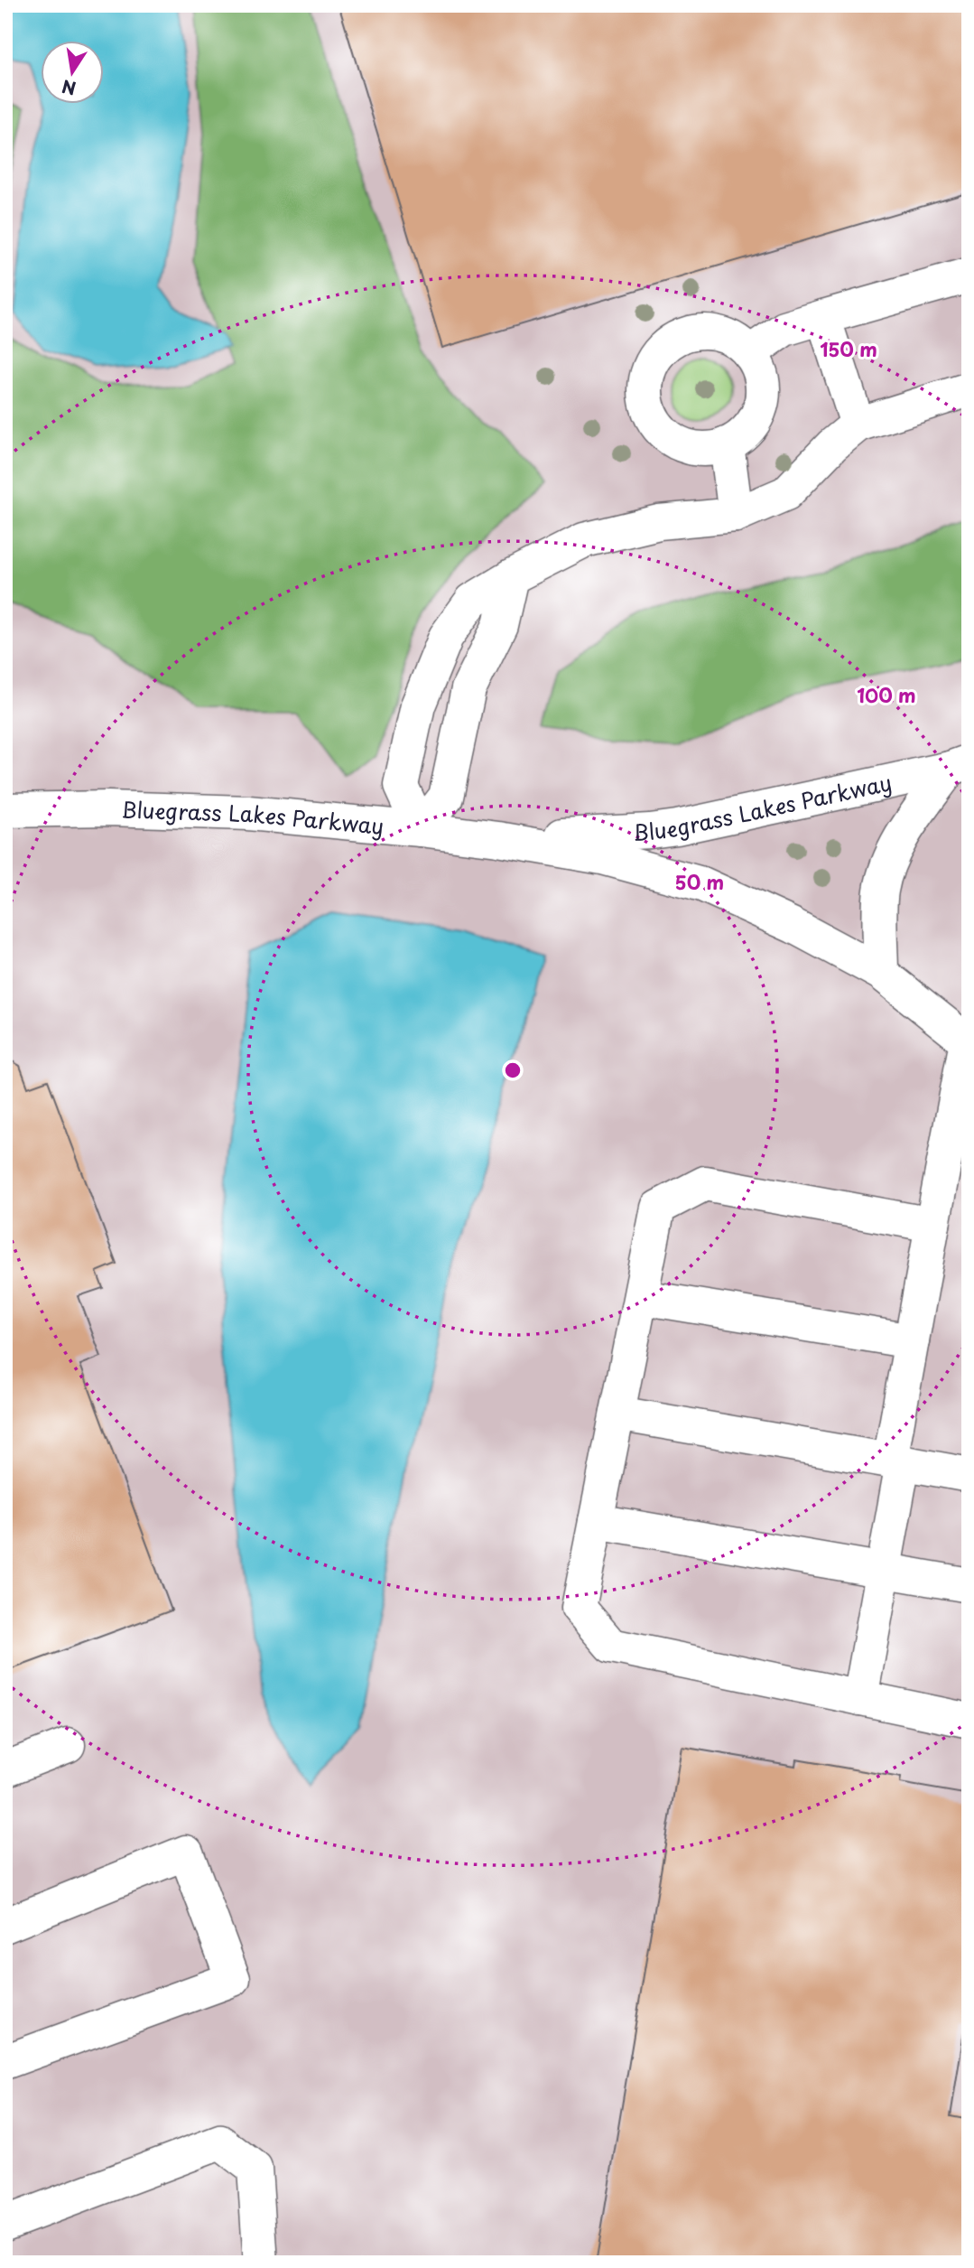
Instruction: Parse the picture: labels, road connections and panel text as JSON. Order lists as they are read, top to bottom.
{
  "streets": {
    "street": ["Bluegrass Lakes Parkway"]
  },
  "north": "bottom",
  "rings": ["150 m", "100 m", "50 m"]
}
